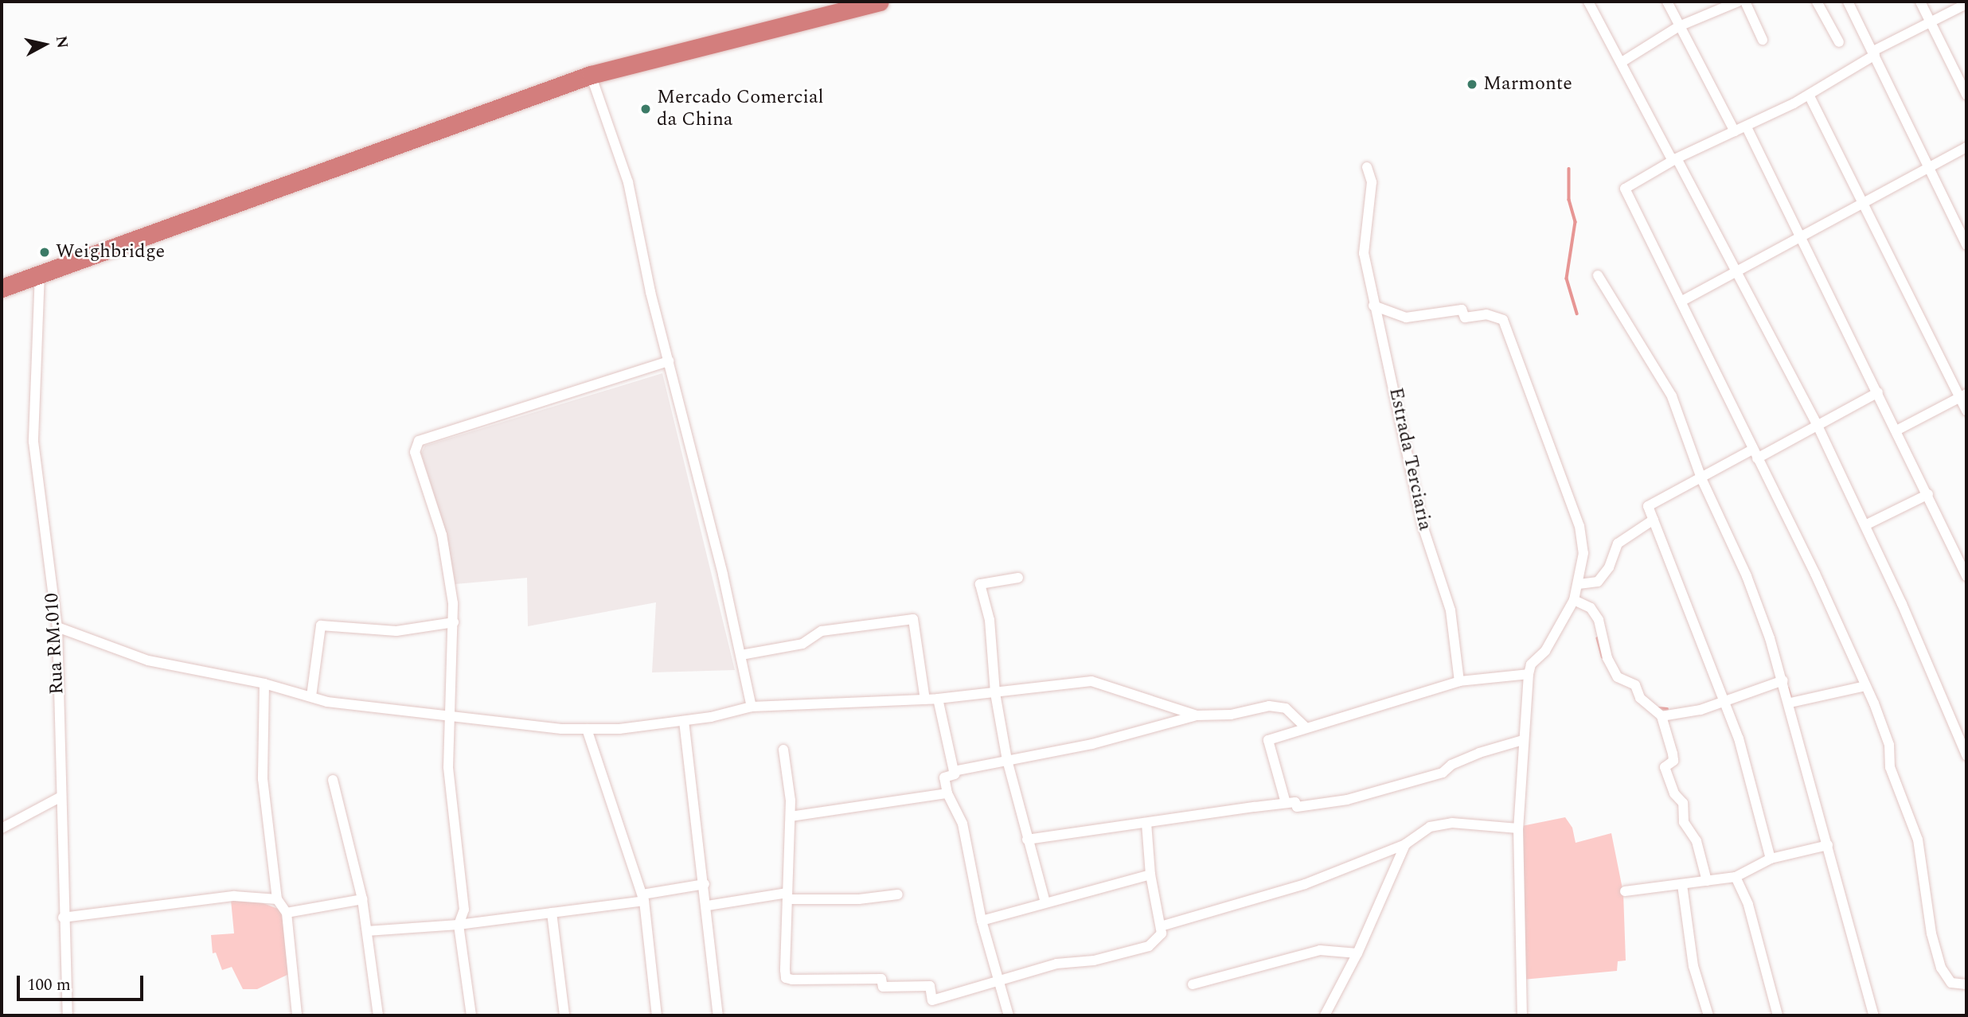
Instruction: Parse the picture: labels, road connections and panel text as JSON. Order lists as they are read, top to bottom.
{
  "streets": {
    "street": ["Estrada Terciaria", "Rua RM.010"]
  },
  "places": ["Marmonte", "Mercado Comercial da China", "Weighbridge"],
  "scale_bar": "100 m",
  "north": "right"
}
